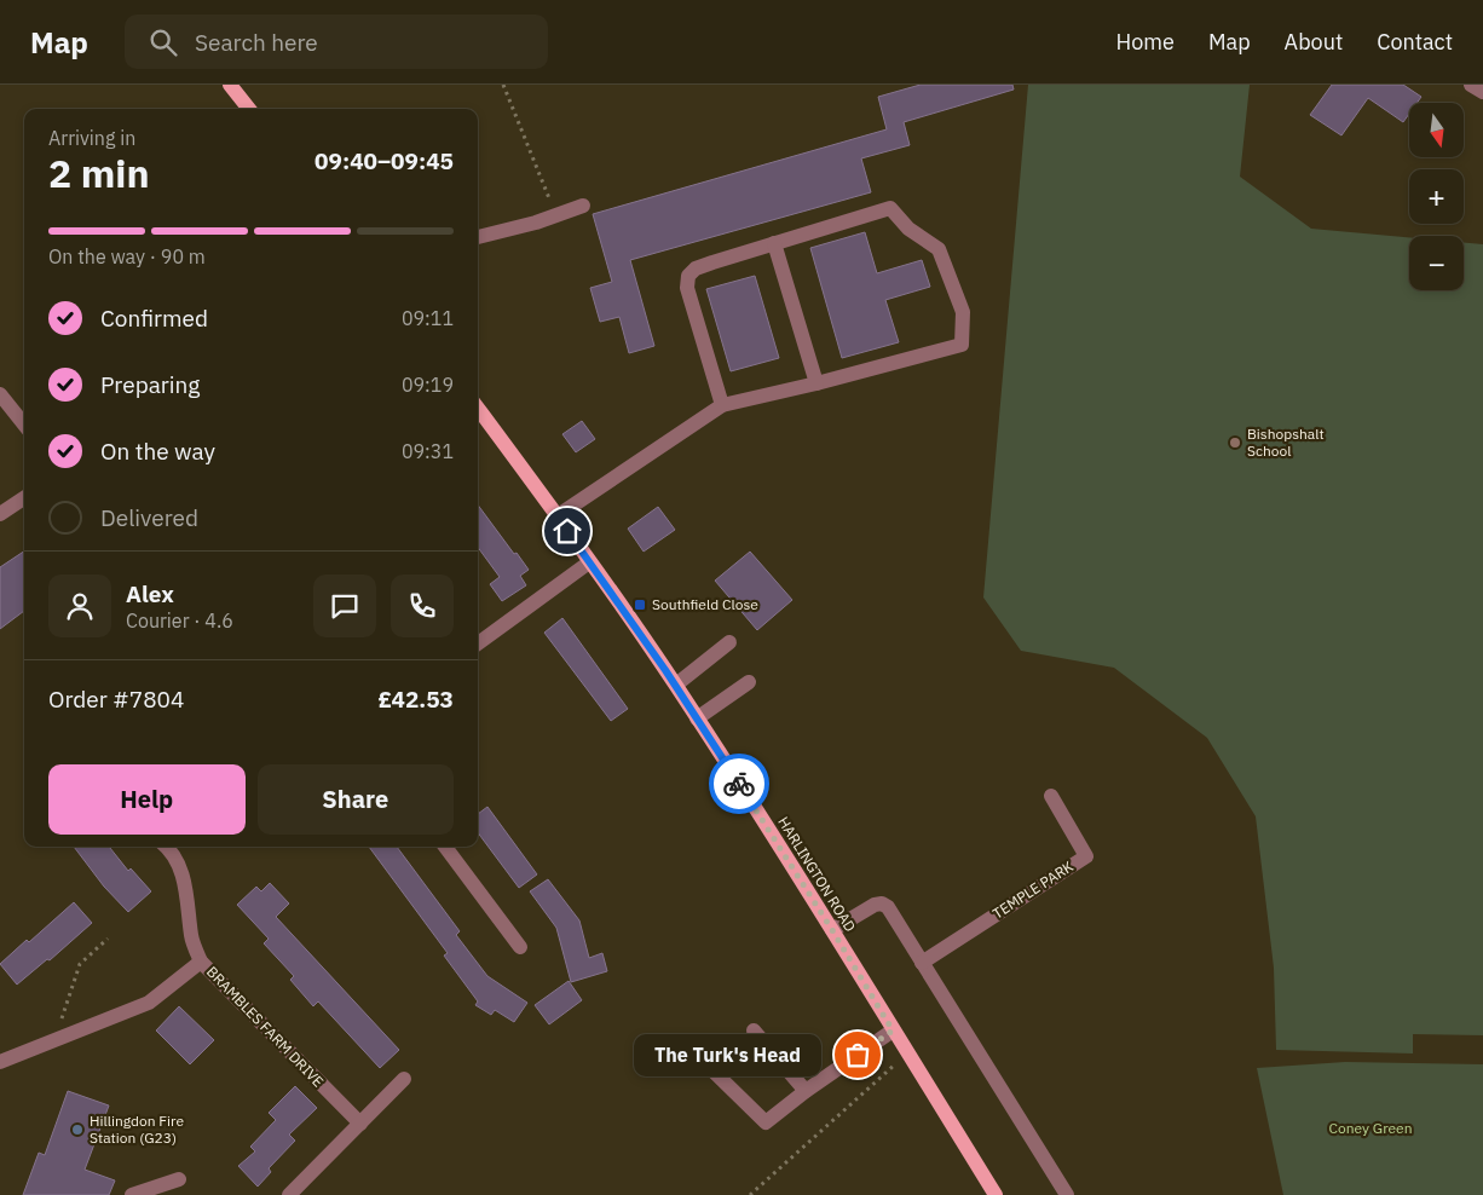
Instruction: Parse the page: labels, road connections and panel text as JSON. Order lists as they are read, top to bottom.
{
  "streets": {
    "main road": ["HARLINGTON ROAD"],
    "street": ["TEMPLE PARK", "BRAMBLES FARM DRIVE"]
  },
  "parks": ["Coney Green"],
  "places": {
    "other": ["Bishopshalt School", "The Turk's Head", "Hillingdon Fire Station (G23)"],
    "transit": ["Southfield Close"]
  },
  "north": "bottom",
  "page": {
    "header": "Map",
    "search": "Search here",
    "nav": [
      "Home",
      "Map",
      "About",
      "Contact"
    ],
    "map_buttons": ["+", "−"],
    "heading": ["2 min", "Arriving in", "09:40–09:45"],
    "panel": [
      "Alex",
      "Courier · 4.6",
      "Order #7804",
      "£42.53"
    ],
    "bar": "On the way · 90 m",
    "list": [
      ["Confirmed", "09:11"],
      ["Preparing", "09:19"],
      ["On the way", "09:31"],
      "Delivered"
    ],
    "buttons": ["Help", "Share"],
    "bubble": "The Turk's Head"
  }
}
